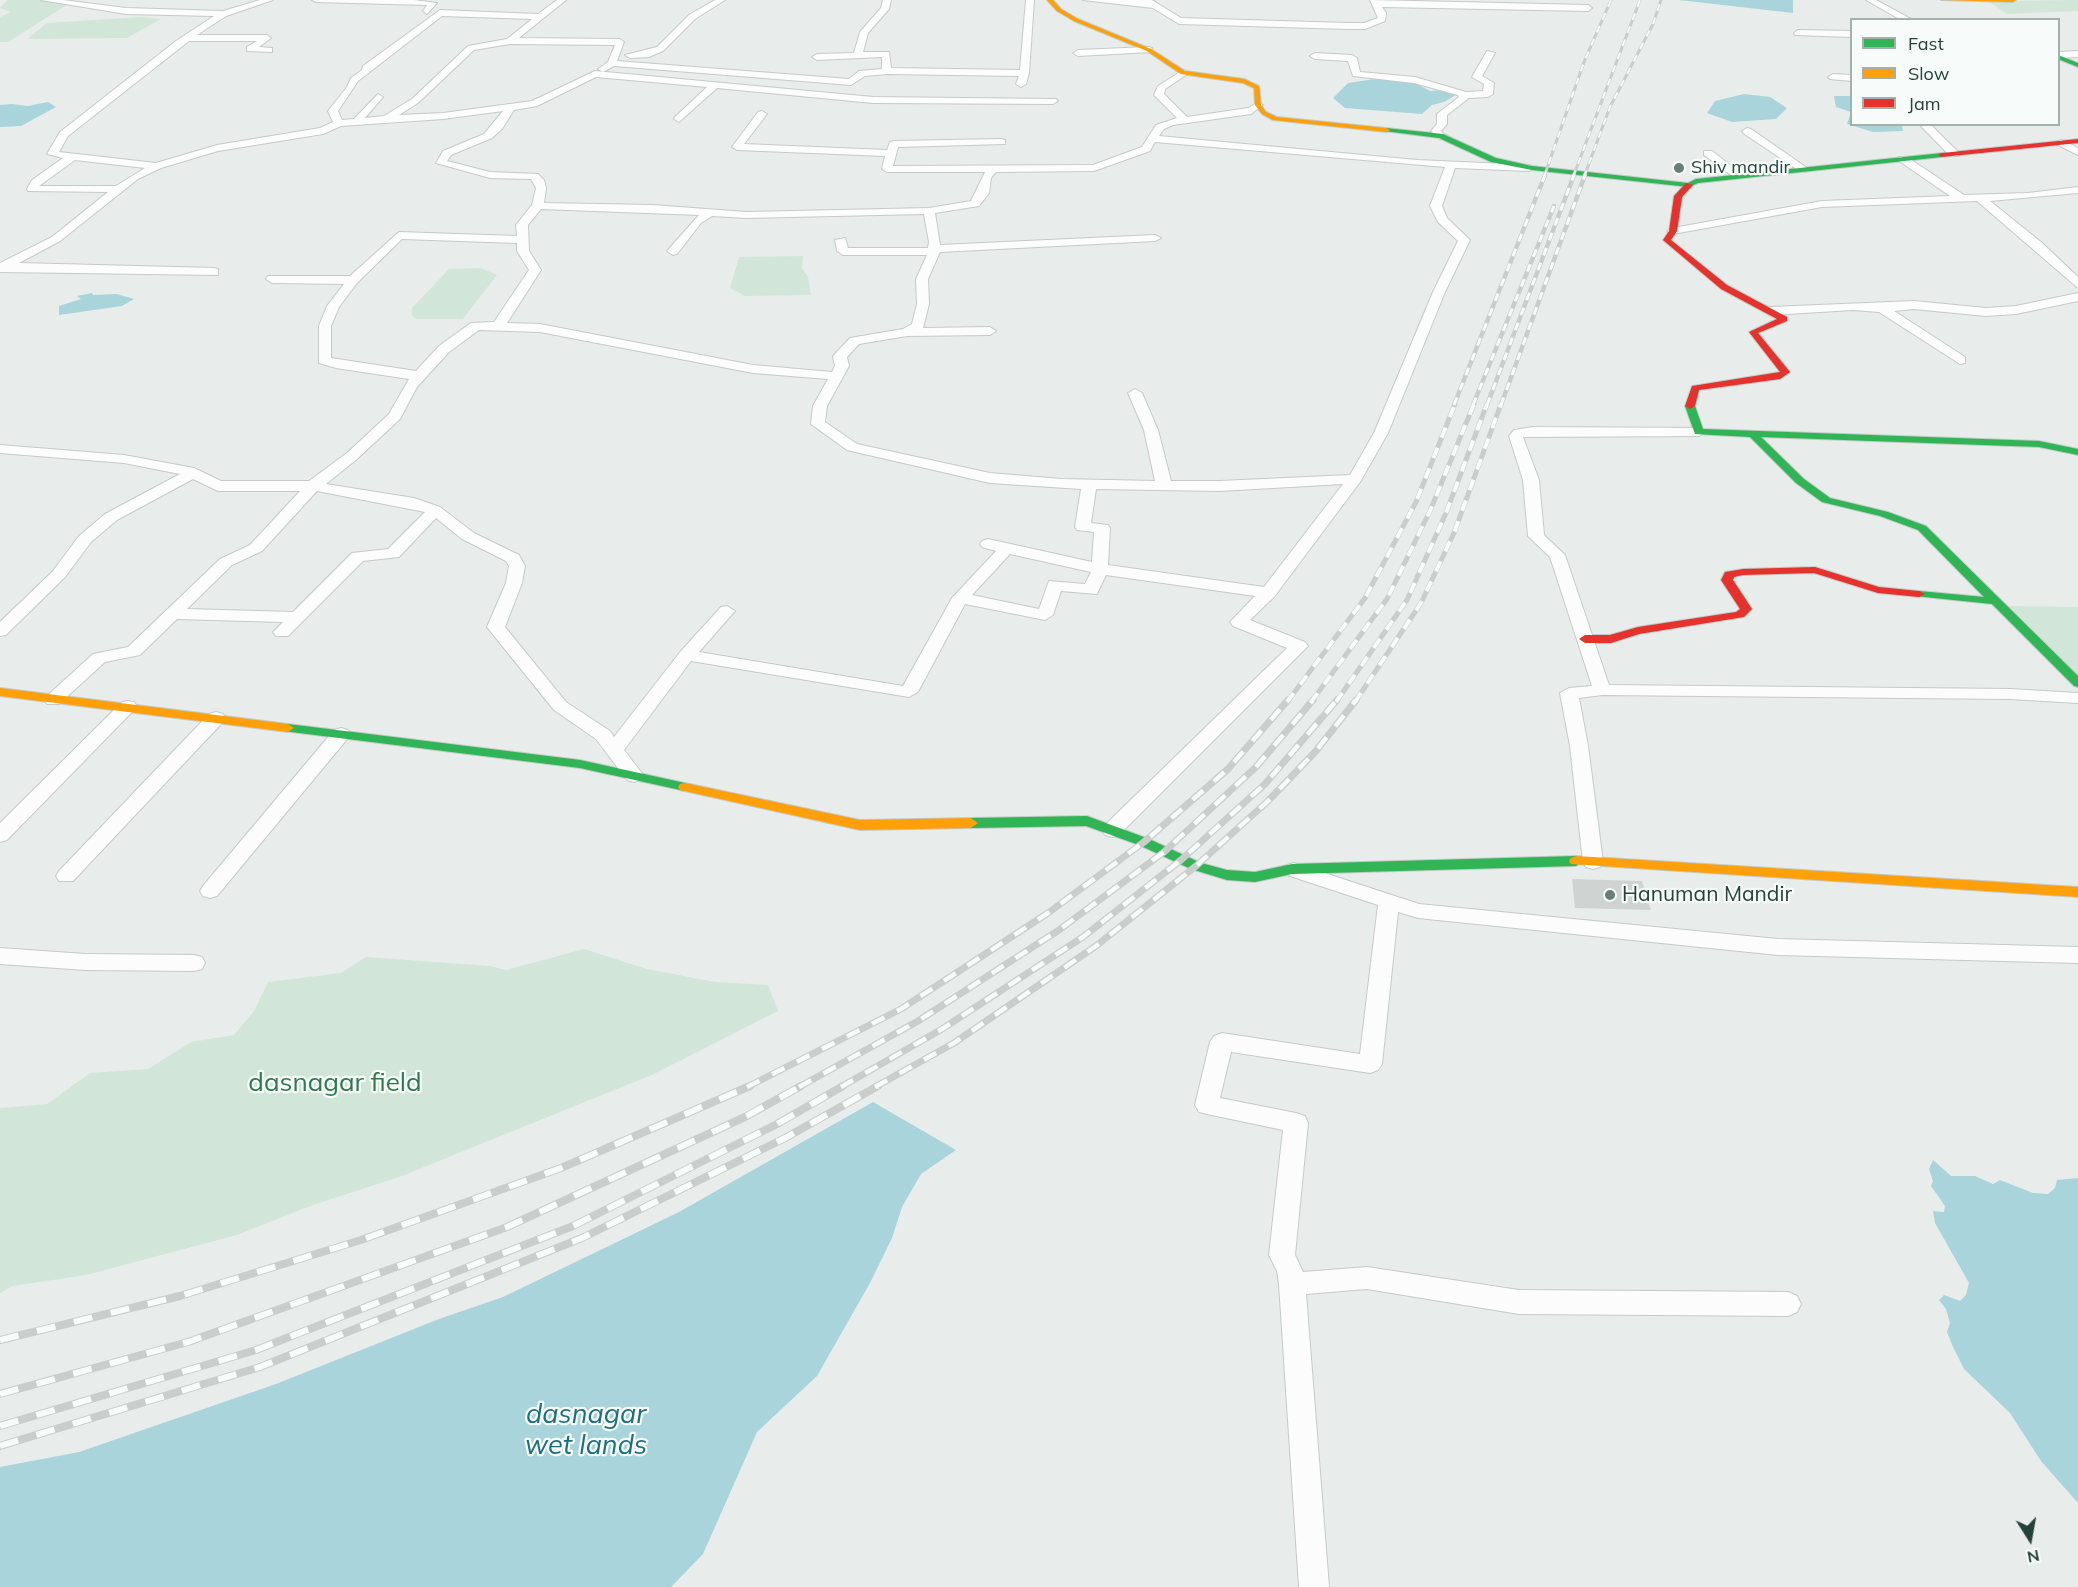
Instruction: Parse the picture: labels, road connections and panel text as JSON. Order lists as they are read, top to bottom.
{
  "water": ["dasnagar wet lands"],
  "parks": ["dasnagar field"],
  "places": ["Shiv mandir", "Hanuman Mandir"],
  "legend": ["Fast", "Slow", "Jam"],
  "north": "bottom"
}
